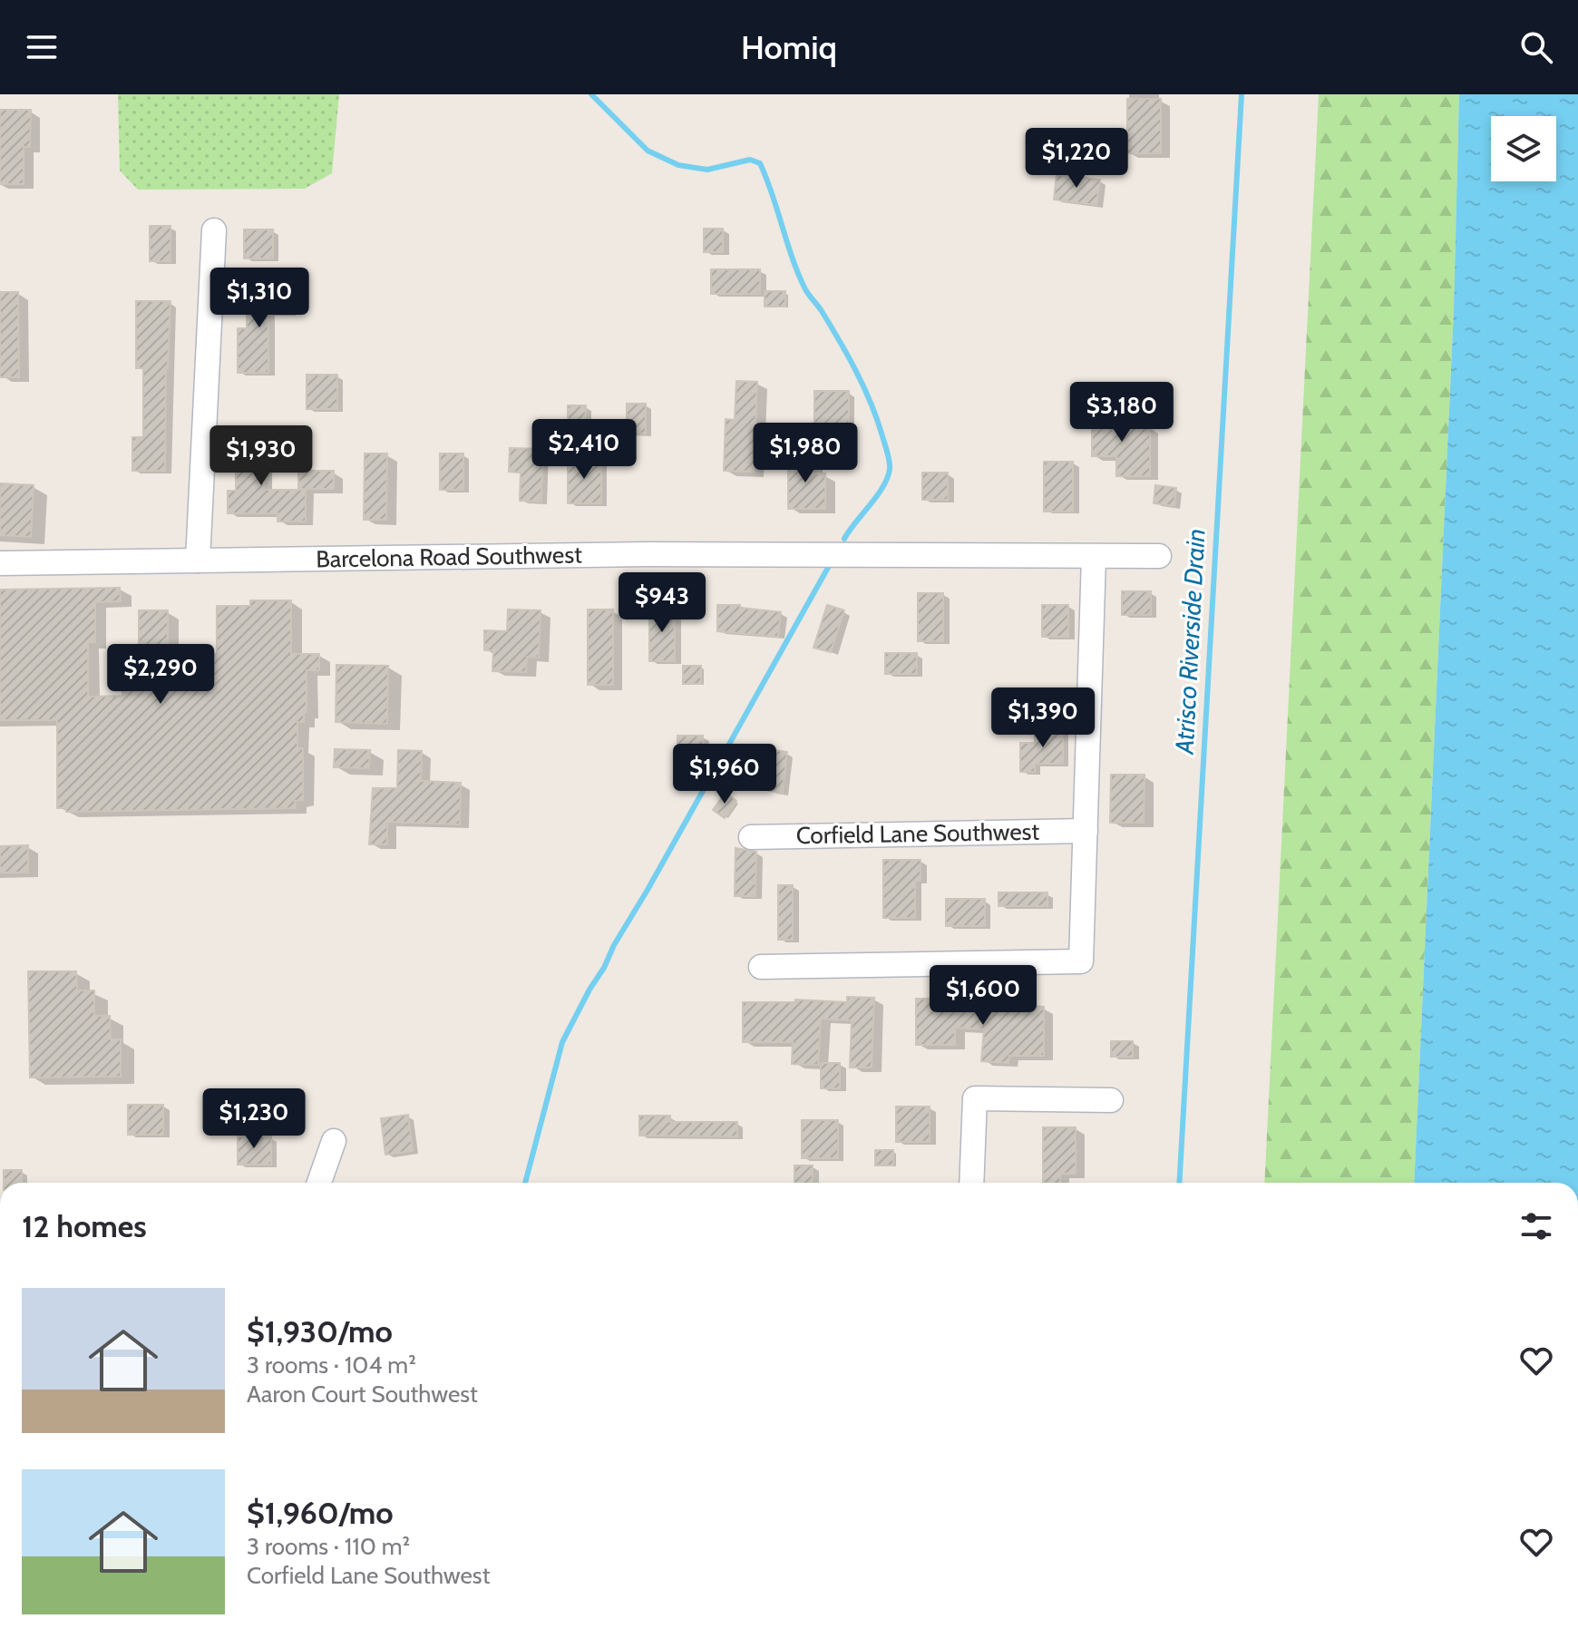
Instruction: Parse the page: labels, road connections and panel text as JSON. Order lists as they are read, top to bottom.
{
  "streets": {
    "street": ["Barcelona Road Southwest", "Corfield Lane Southwest"]
  },
  "water": ["Atrisco Riverside Drain"],
  "page": {
    "header": "Homiq",
    "price": [
      "$1,220",
      "$1,310",
      "$3,180",
      "$2,410",
      "$1,980",
      "$1,930",
      "$943",
      "$2,290",
      "$1,390",
      "$1,960",
      "$1,600",
      "$1,230"
    ],
    "heading": "12 homes",
    "list": [
      {
        "name": "$1,930/mo",
        "note": "3 rooms · 104 m² · Aaron Court Southwest"
      },
      {
        "name": "$1,960/mo",
        "note": "3 rooms · 110 m² · Corfield Lane Southwest"
      }
    ]
  }
}
